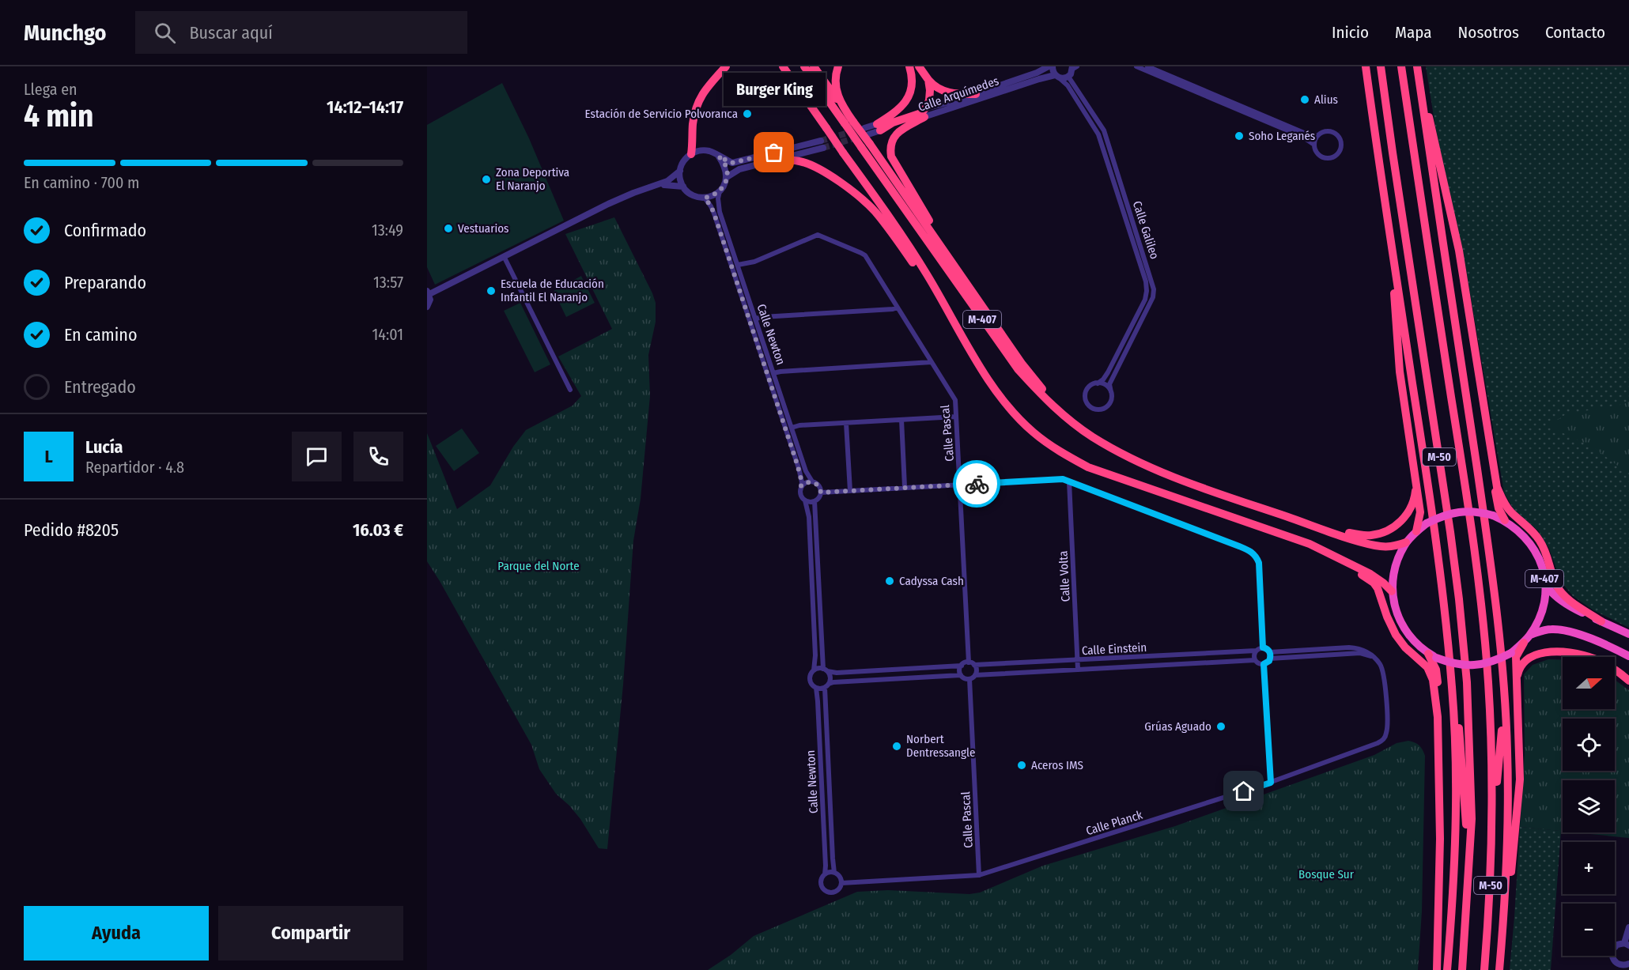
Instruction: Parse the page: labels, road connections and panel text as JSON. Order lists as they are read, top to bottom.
{
  "streets": {
    "highway": ["M-407", "M-50"],
    "street": [
      "Calle Arquímedes",
      "Calle Galileo",
      "Calle Newton",
      "Calle Pascal",
      "Calle Volta",
      "Calle Einstein",
      "Calle Planck"
    ]
  },
  "crossings": [
    ["Calle Arquímedes", "Calle Galileo"],
    ["Calle Arquímedes", "M-407"],
    ["Calle Newton", "Calle Pascal"],
    ["Calle Newton", "Calle Planck"],
    ["Calle Pascal", "Calle Einstein"],
    ["Calle Pascal", "Calle Planck"],
    ["Calle Volta", "Calle Einstein"]
  ],
  "parks": ["Parque del Norte", "Bosque Sur"],
  "places": [
    "Alius",
    "Estación de Servicio Polvoranca",
    "Soho Leganés",
    "Burger King",
    "Zona Deportiva El Naranjo",
    "Vestuarios",
    "Escuela de Educación Infantil El Naranjo",
    "Cadyssa Cash",
    "Grúas Aguado",
    "Norbert Dentressangle",
    "Aceros IMS"
  ],
  "north": "right",
  "page": {
    "header": "Munchgo",
    "search": "Buscar aquí",
    "nav": [
      "Inicio",
      "Mapa",
      "Nosotros",
      "Contacto"
    ],
    "heading": ["4 min", "Llega en", "14:12–14:17"],
    "panel": [
      "Lucía",
      "Repartidor · 4.8",
      "Pedido #8205",
      "16.03 €"
    ],
    "bubble": "Burger King",
    "bar": "En camino · 700 m",
    "list": [
      ["Confirmado", "13:49"],
      ["Preparando", "13:57"],
      ["En camino", "14:01"],
      "Entregado"
    ],
    "round": "L",
    "map_buttons": ["+", "−"],
    "buttons": ["Ayuda", "Compartir"]
  }
}
